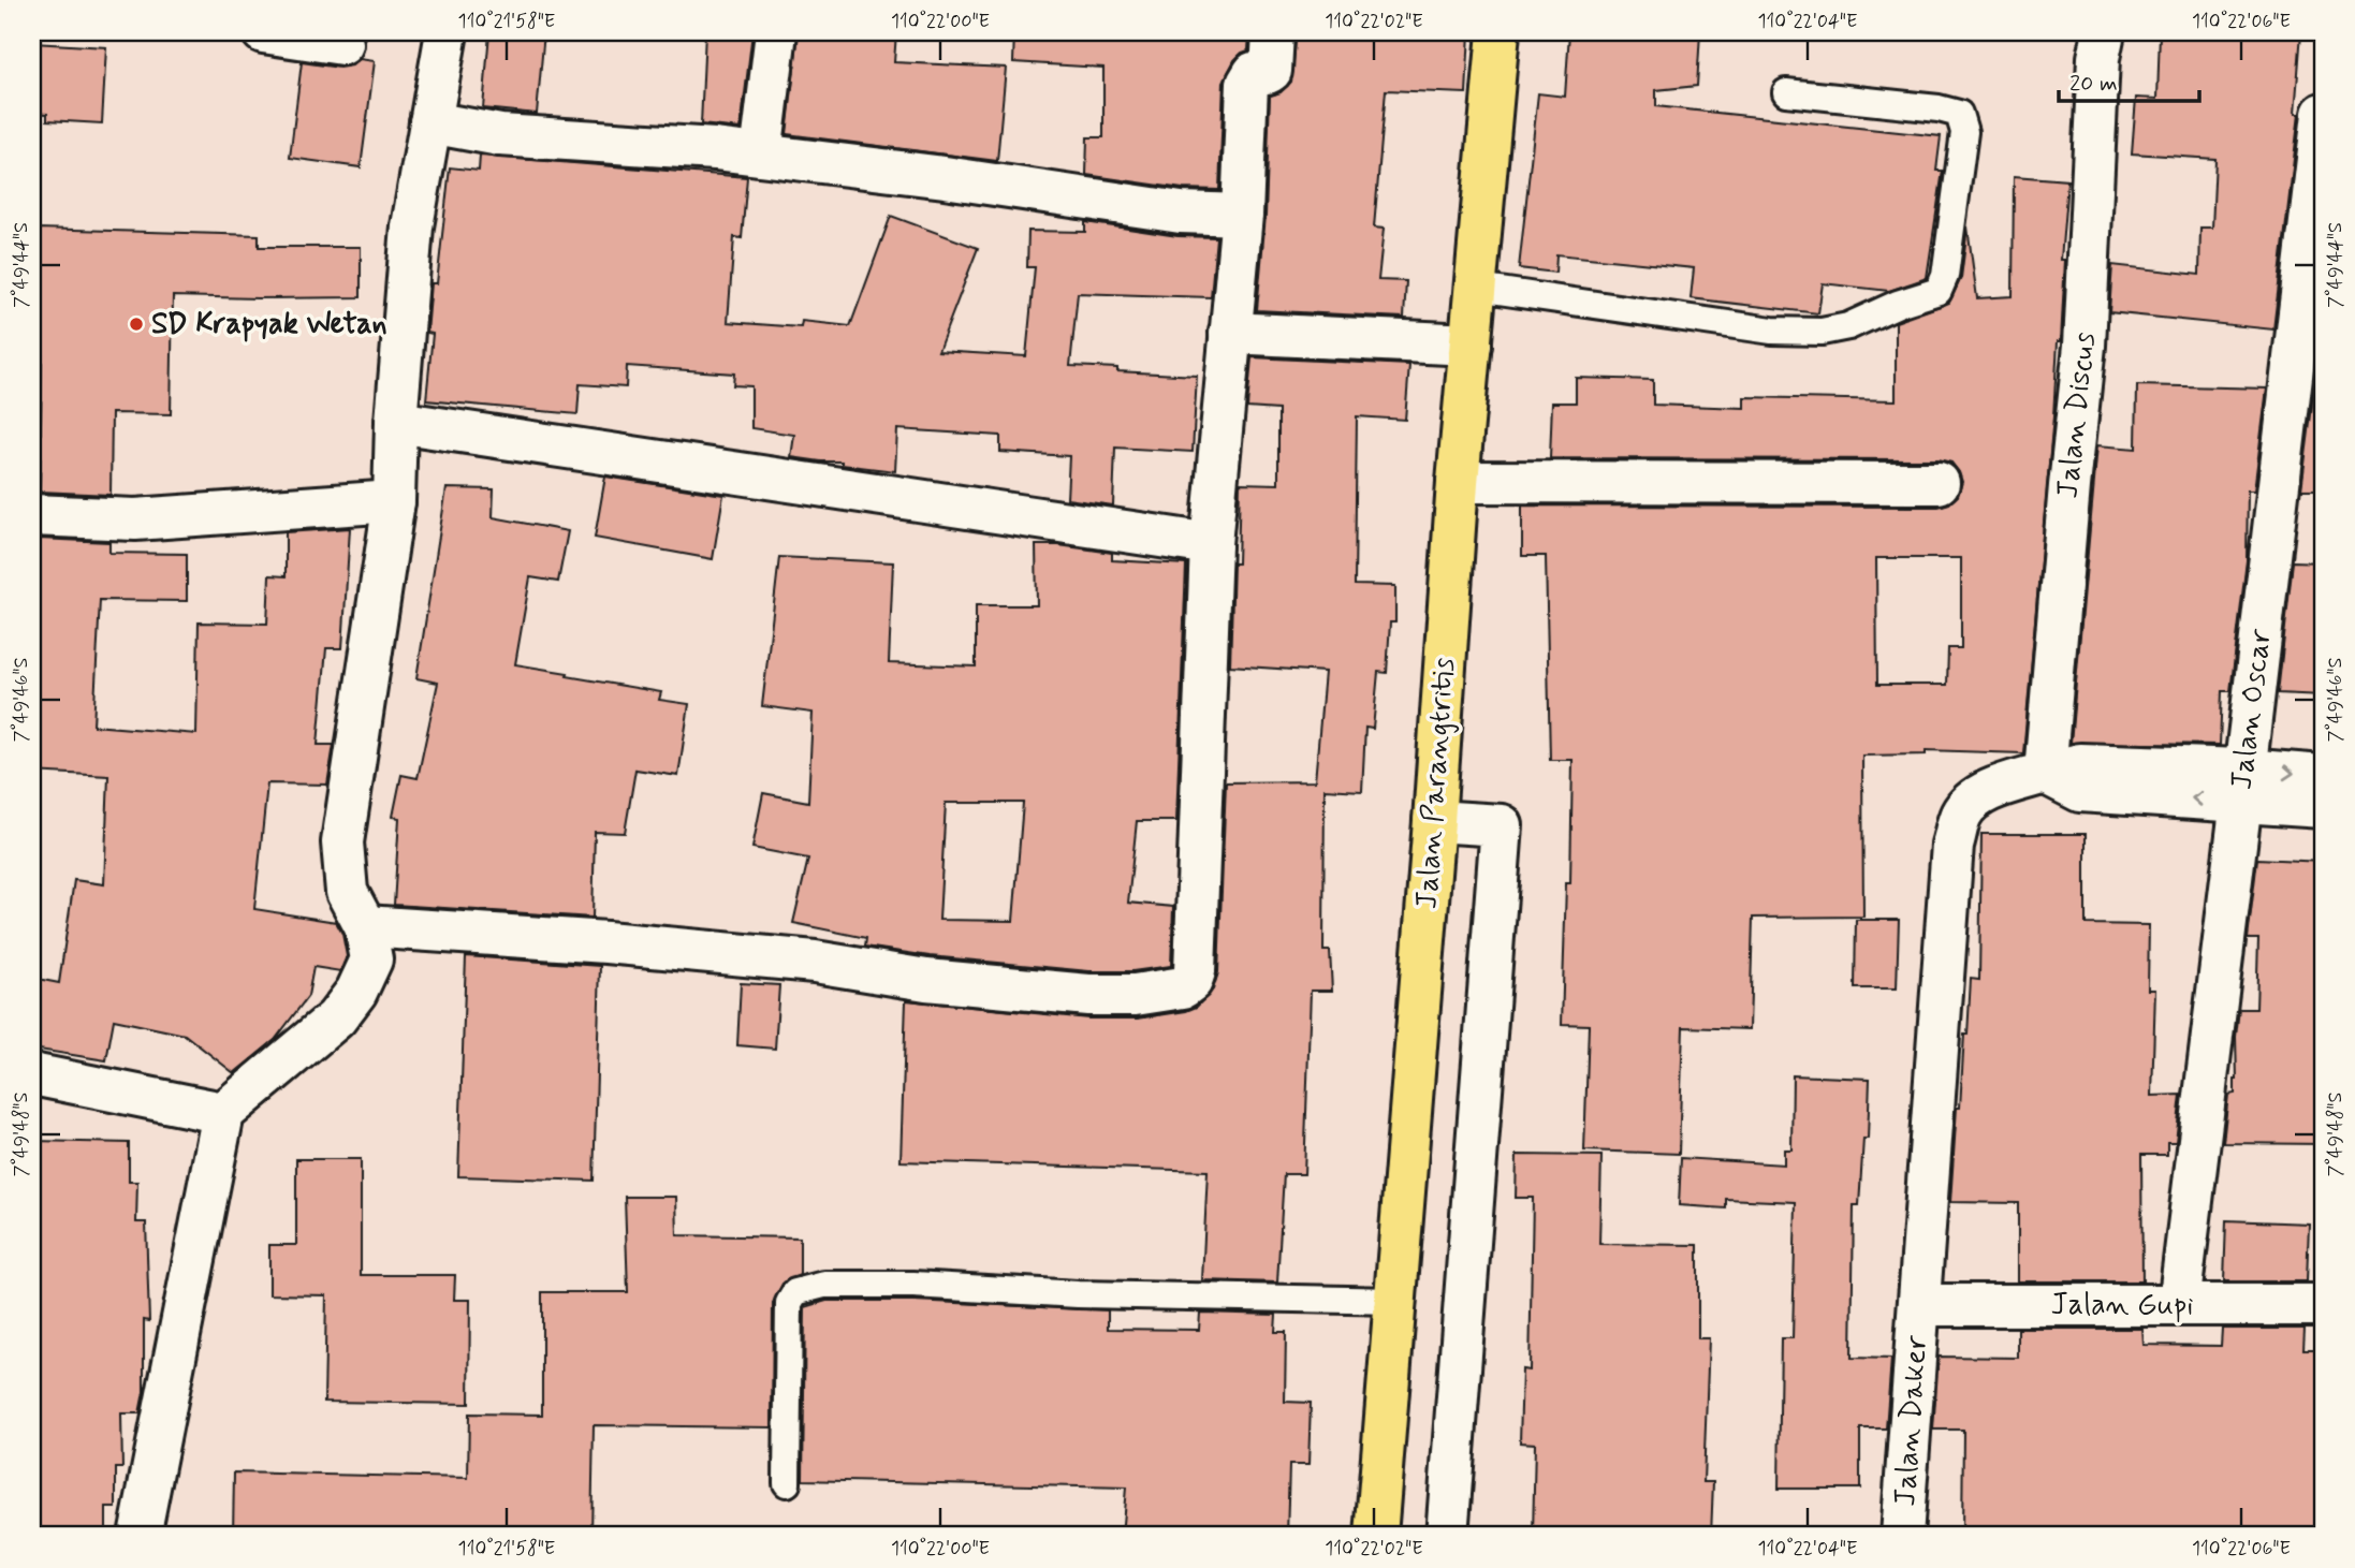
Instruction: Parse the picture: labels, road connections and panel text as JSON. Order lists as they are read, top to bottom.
{
  "streets": {
    "main road": ["Jalan Parangtritis"],
    "street": [
      "Jalan Discus",
      "Jalan Oscar",
      "Jalan Gupi",
      "Jalan Daker"
    ]
  },
  "crossings": [
    ["Jalan Discus", "Jalan Daker"],
    ["Jalan Oscar", "Jalan Gupi"],
    ["Jalan Oscar", "Jalan Daker"],
    ["Jalan Gupi", "Jalan Daker"]
  ],
  "places": ["SD Krapyak Wetan"],
  "scale_bar": "20 m",
  "coordinates": [
    "110°21'58\"E",
    "110°22'00\"E",
    "110°22'02\"E",
    "110°22'04\"E",
    "110°22'06\"E",
    "7°49'44\"S",
    "7°49'46\"S",
    "7°49'48\"S"
  ]
}
